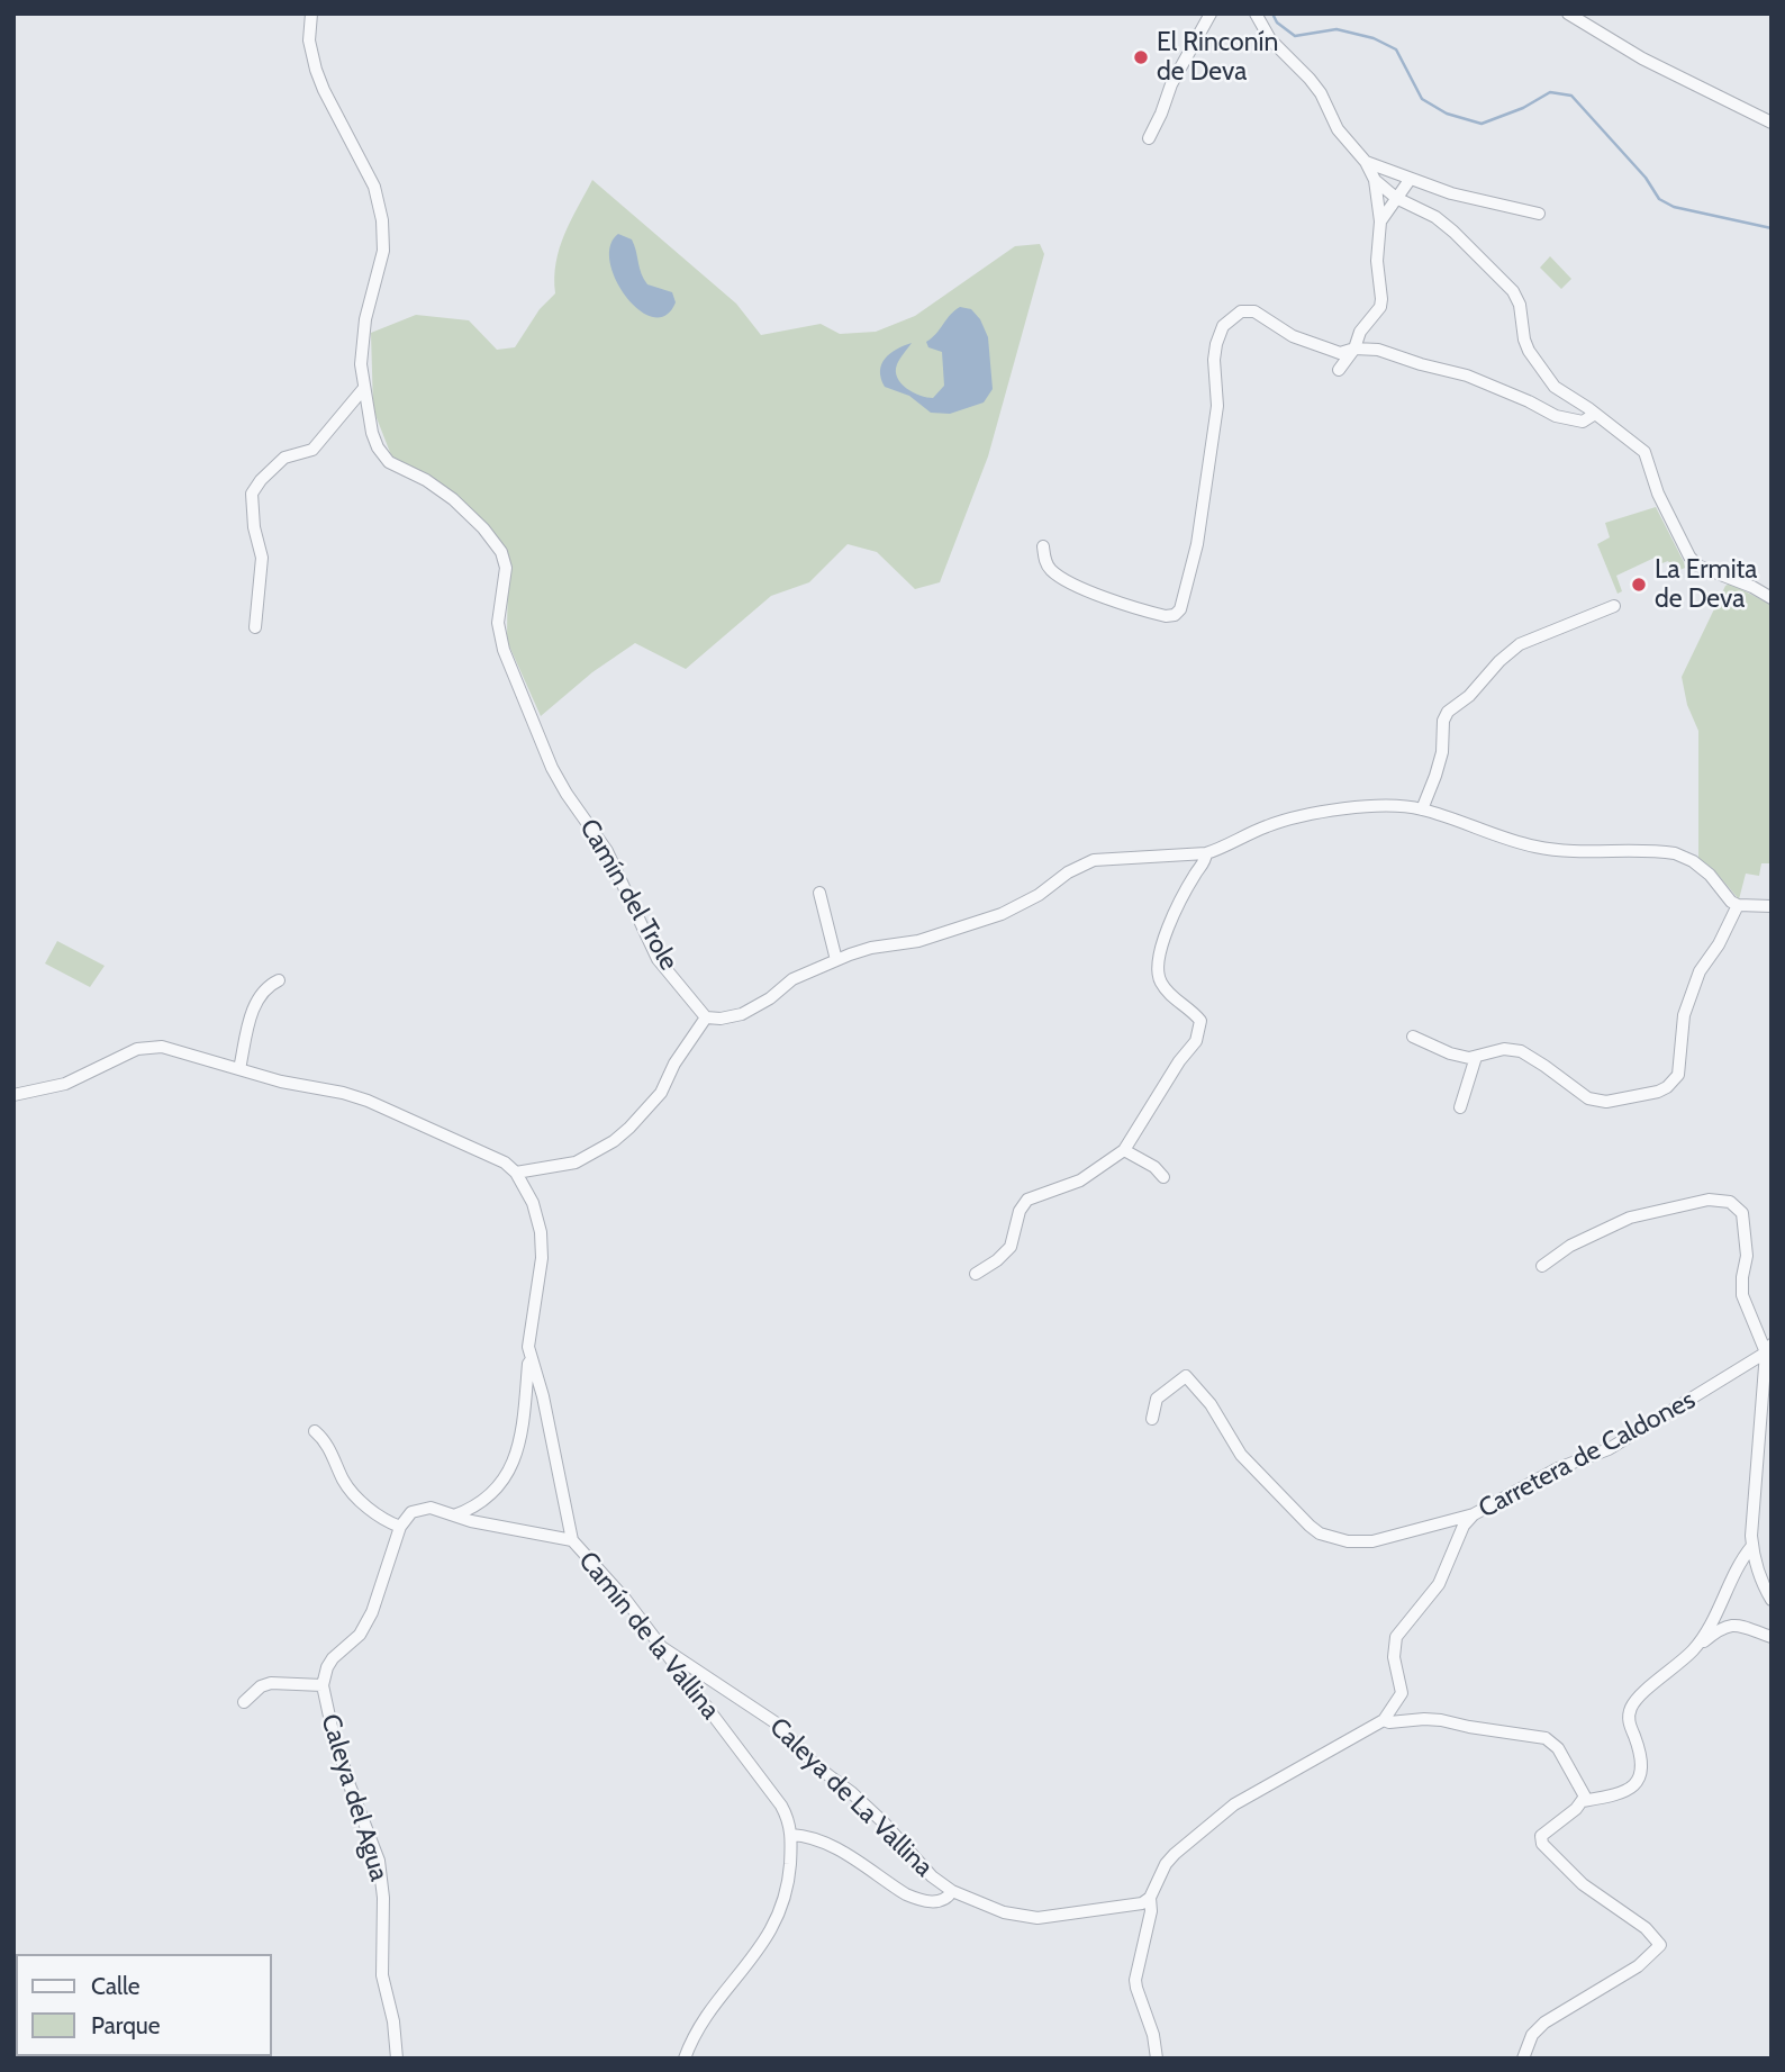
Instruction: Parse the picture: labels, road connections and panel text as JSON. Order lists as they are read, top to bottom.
{
  "streets": {
    "street": [
      "Camín del Trole",
      "Carretera de Caldones",
      "Camín de la Vallina",
      "Caleya del Agua",
      "Caleya de La Vallina"
    ]
  },
  "crossings": [
    ["Camín de la Vallina", "Caleya de La Vallina"]
  ],
  "places": ["El Rinconín de Deva", "La Ermita de Deva"],
  "legend": ["Calle", "Parque"]
}
